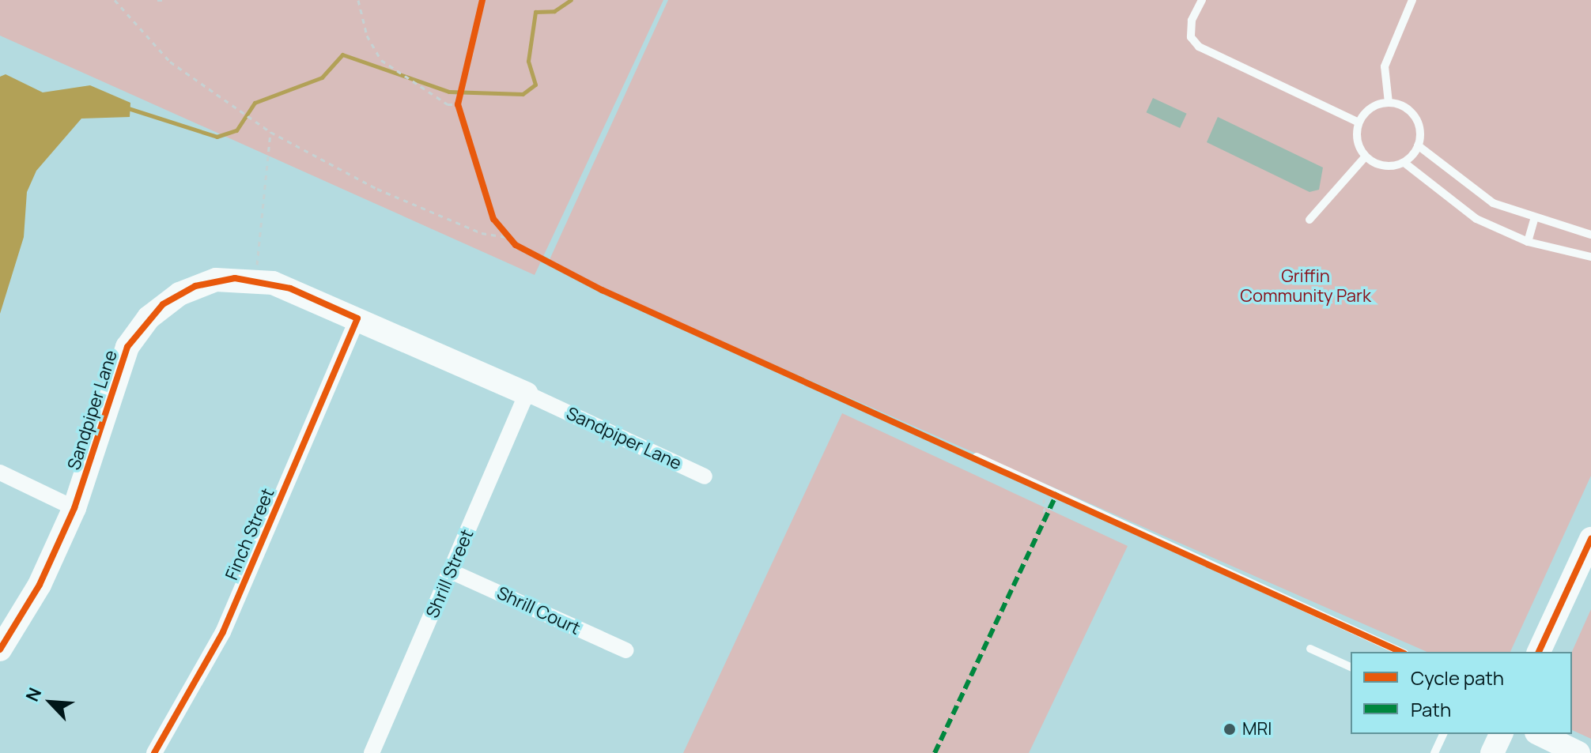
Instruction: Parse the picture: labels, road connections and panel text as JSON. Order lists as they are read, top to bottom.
{
  "streets": {
    "street": [
      "Sandpiper Lane",
      "Finch Street",
      "Shrill Street",
      "Shrill Court"
    ]
  },
  "crossings": [
    ["Sandpiper Lane", "Finch Street"],
    ["Sandpiper Lane", "Shrill Street"],
    ["Shrill Street", "Shrill Court"]
  ],
  "parks": ["Griffin Community Park"],
  "places": ["MRI"],
  "legend": ["Cycle path", "Path"],
  "north": "top left"
}
